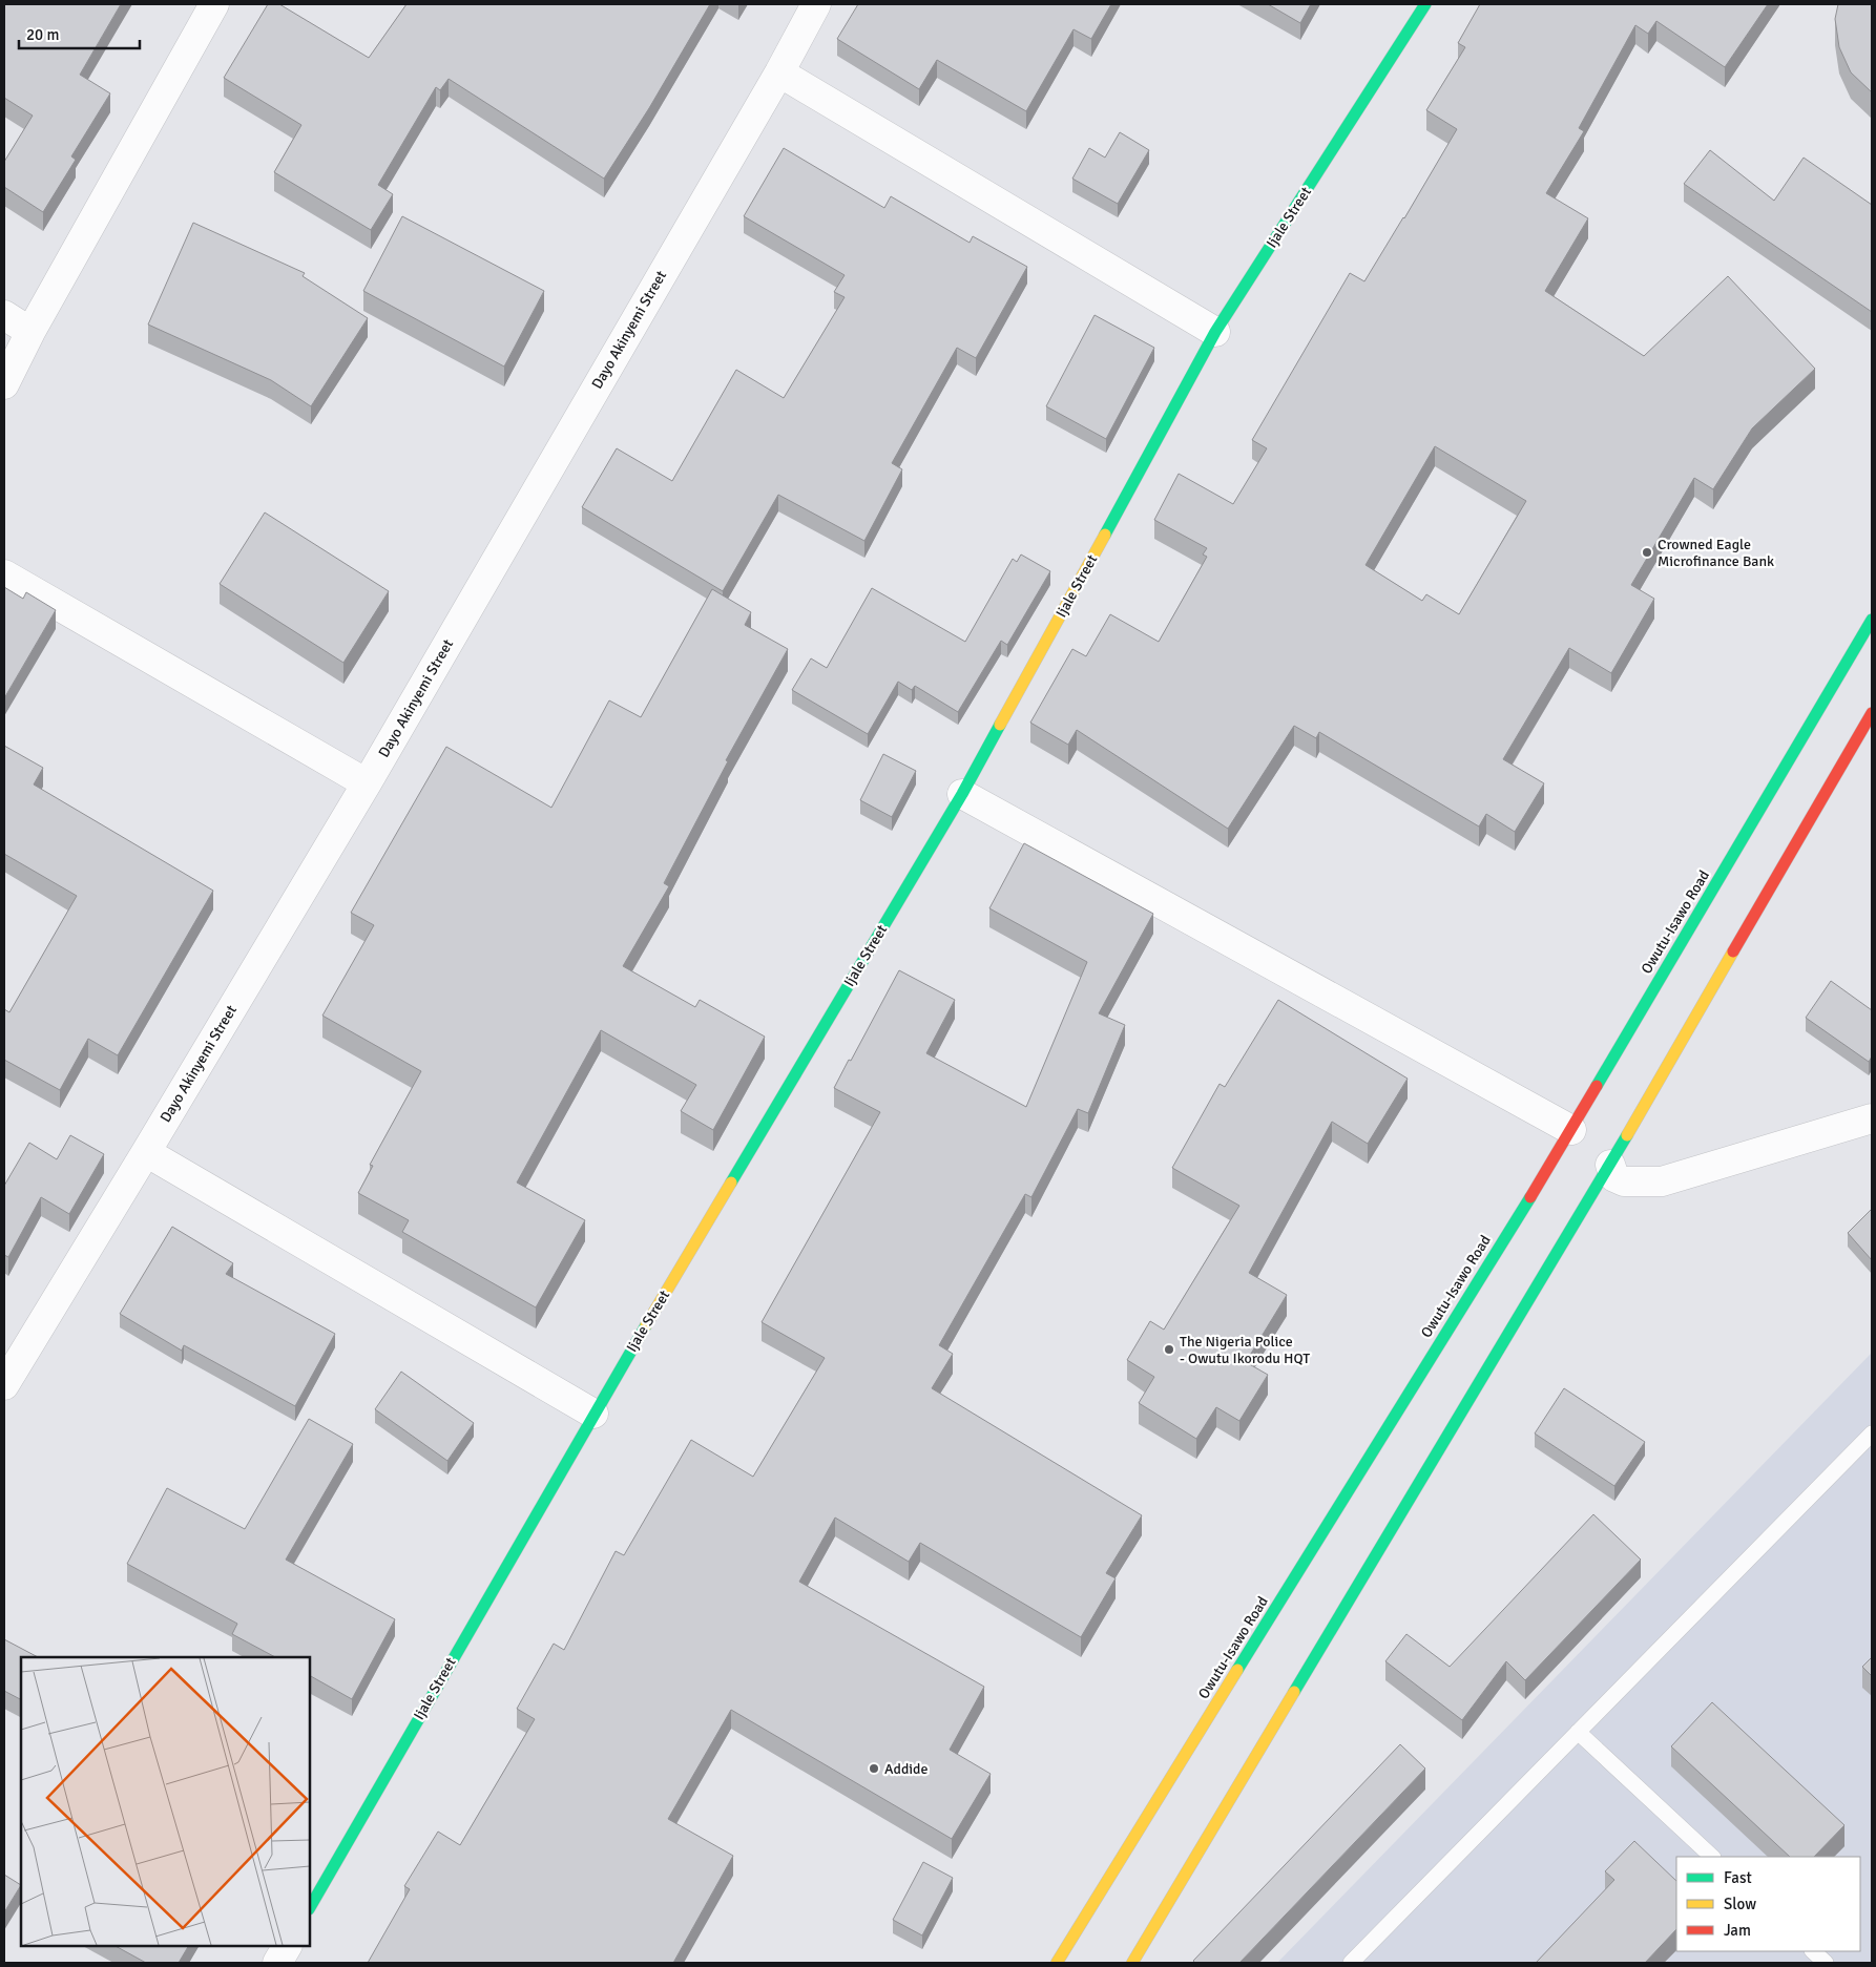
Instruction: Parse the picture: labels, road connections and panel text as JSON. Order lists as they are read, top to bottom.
{
  "streets": {
    "street": ["Ijale Street", "Dayo Akinyemi Street", "Owutu-Isawo Road"]
  },
  "places": ["Crowned Eagle Microfinance Bank", "The Nigeria Police - Owutu Ikorodu HQT", "Addide"],
  "legend": ["Fast", "Slow", "Jam"],
  "scale_bar": "20 m"
}
